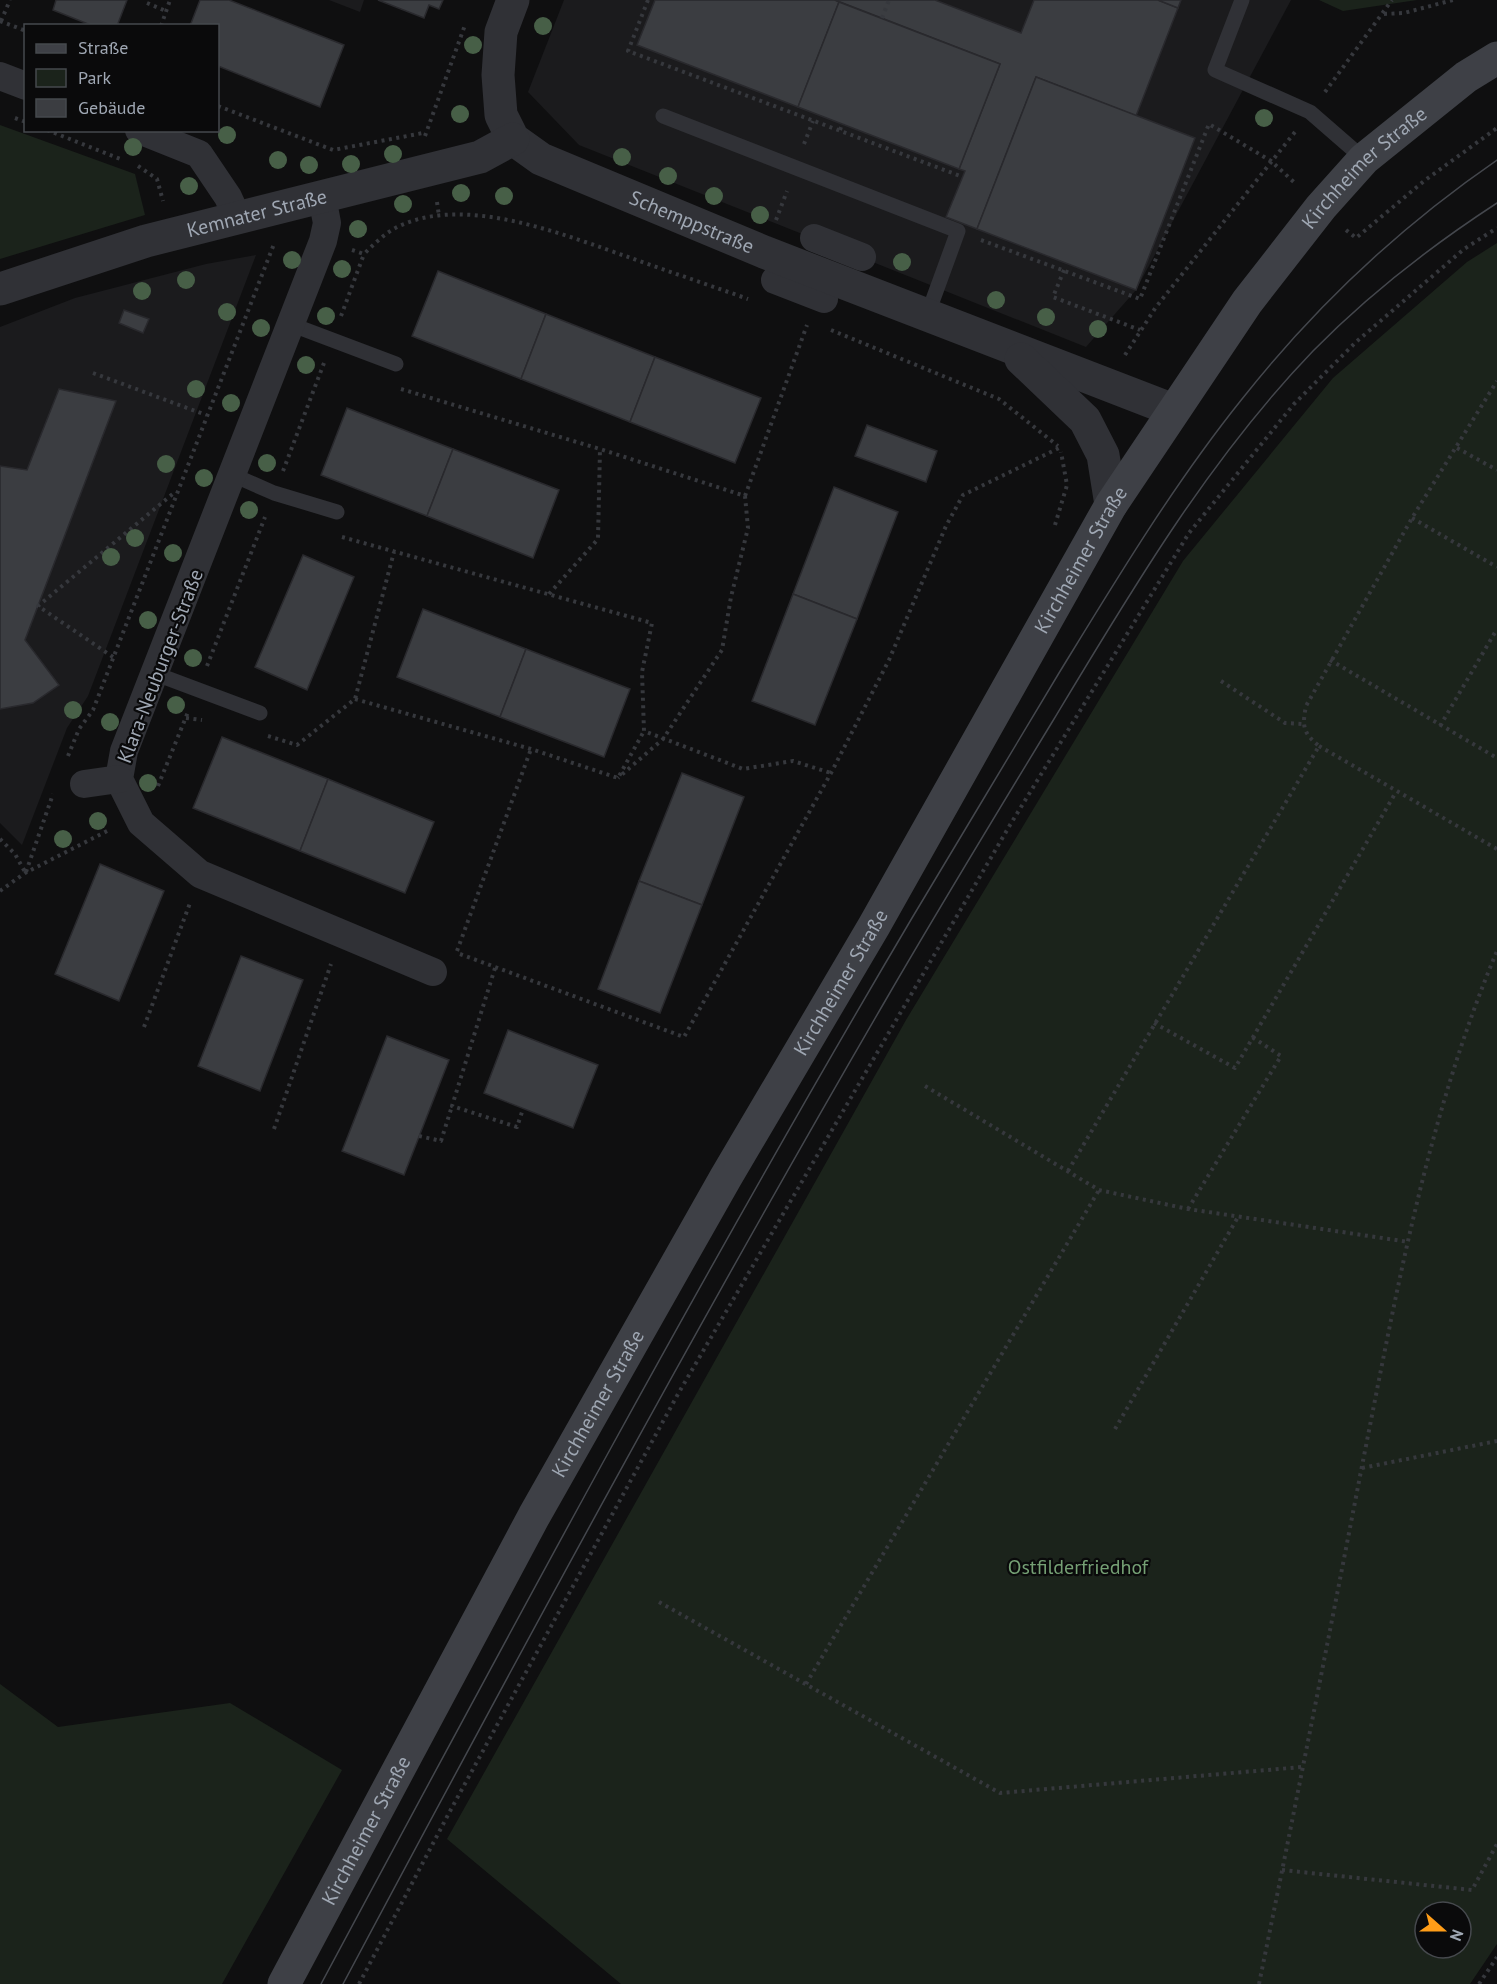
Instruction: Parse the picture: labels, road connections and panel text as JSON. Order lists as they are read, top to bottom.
{
  "streets": {
    "main road": ["Kirchheimer Straße"],
    "street": ["Kemnater Straße", "Schemppstraße", "Klara-Neuburger-Straße"]
  },
  "crossings": [
    ["Kirchheimer Straße", "Schemppstraße"],
    ["Kemnater Straße", "Schemppstraße"],
    ["Kemnater Straße", "Klara-Neuburger-Straße"]
  ],
  "parks": ["Ostfilderfriedhof"],
  "legend": ["Straße", "Park", "Gebäude"],
  "north": "right"
}
